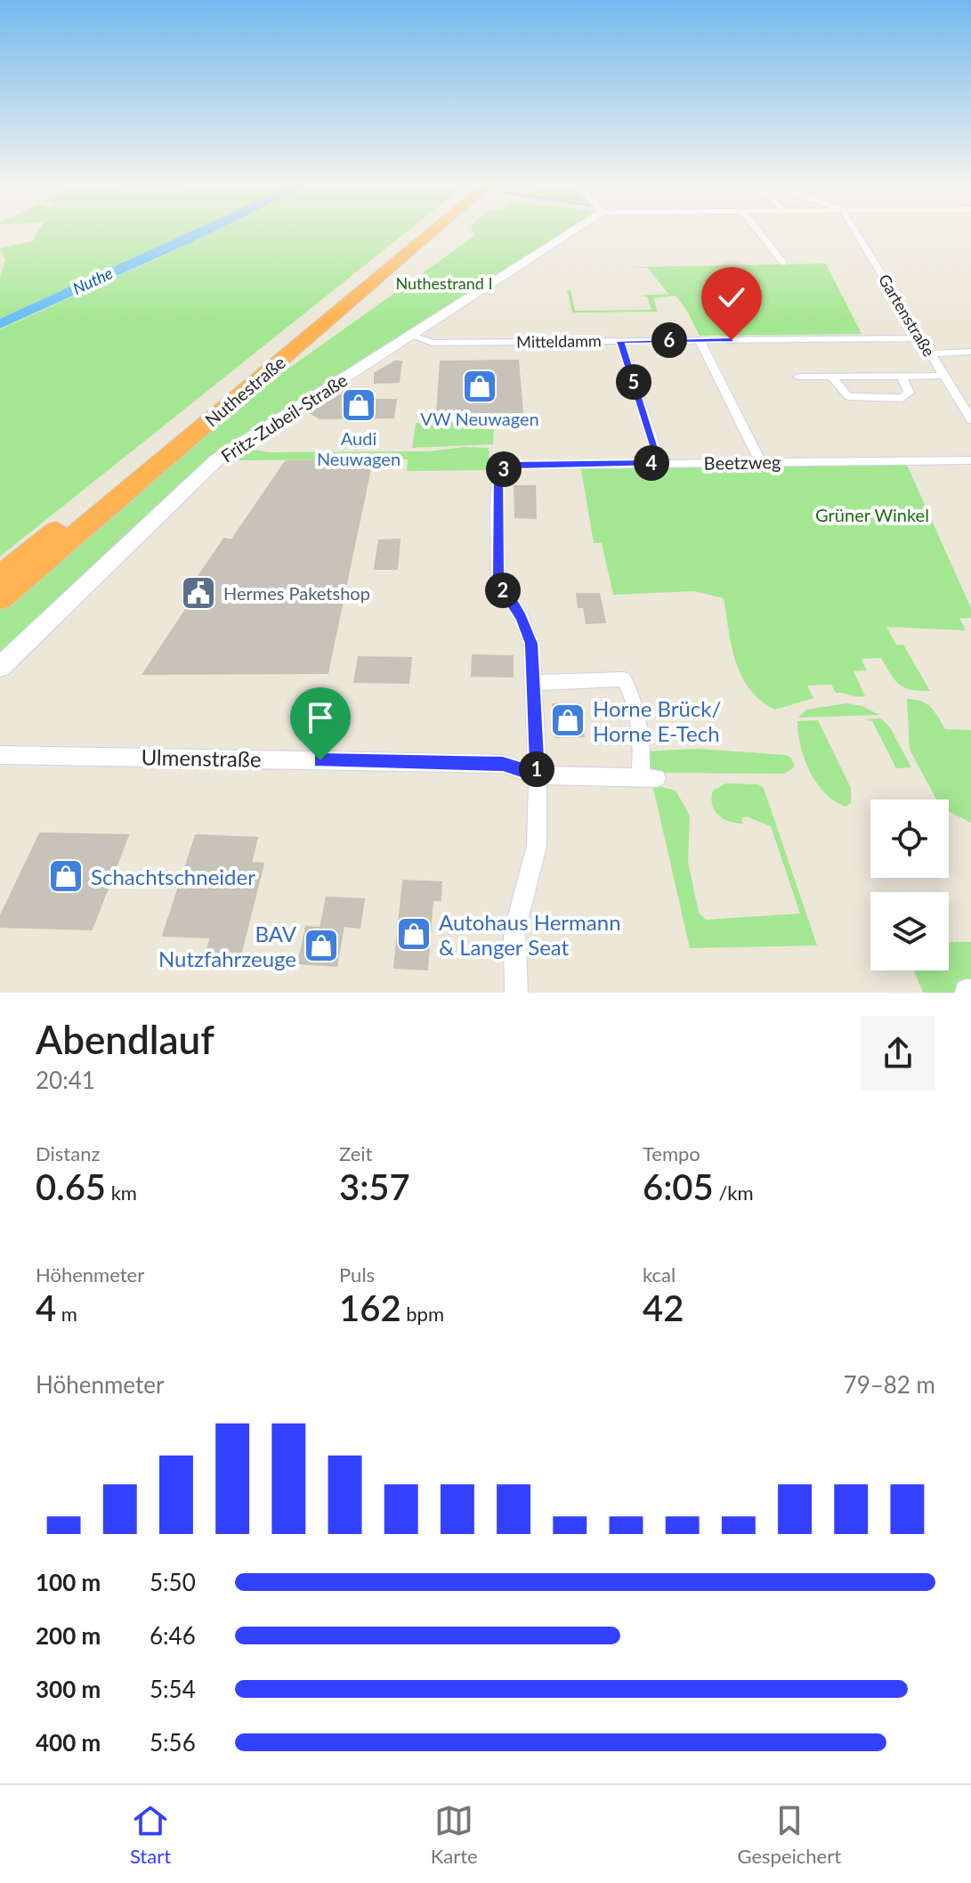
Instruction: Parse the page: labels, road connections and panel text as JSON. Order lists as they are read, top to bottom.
{
  "streets": {
    "highway": ["Nuthestraße"],
    "street": [
      "Gartenstraße",
      "Mitteldamm",
      "Fritz-Zubeil-Straße",
      "Beetzweg",
      "Ulmenstraße"
    ]
  },
  "crossings": [
    ["Gartenstraße", "Mitteldamm"],
    ["Mitteldamm", "Fritz-Zubeil-Straße"],
    ["Beetzweg", "Ulmenstraße"]
  ],
  "water": ["Nuthe"],
  "parks": ["Nuthestrand I", "Grüner Winkel"],
  "places": {
    "shop": [
      "VW Neuwagen",
      "Audi Neuwagen",
      "Horne Brück/ Horne E-Tech",
      "Schachtschneider",
      "Autohaus Hermann & Langer Seat",
      "BAV Nutzfahrzeuge"
    ],
    "public building": ["Hermes Paketshop"]
  },
  "page": {
    "pins": [
      "6",
      "5",
      "4",
      "3",
      "2",
      "1"
    ],
    "heading": ["Abendlauf", "20:41"],
    "stats": [
      ["Distanz", "0.65 km"],
      ["Zeit", "3:57"],
      ["Tempo", "6:05 /km"],
      ["Höhenmeter", "4 m"],
      ["Puls", "162 bpm"],
      ["kcal", "42"]
    ],
    "chart": ["Höhenmeter", "79–82 m"],
    "list": [
      {
        "name": "100 m",
        "note": "5:50"
      },
      {
        "name": "200 m",
        "note": "6:46"
      },
      {
        "name": "300 m",
        "note": "5:54"
      },
      {
        "name": "400 m",
        "note": "5:56"
      }
    ],
    "tabs": ["Start", "Karte", "Gespeichert"]
  }
}
